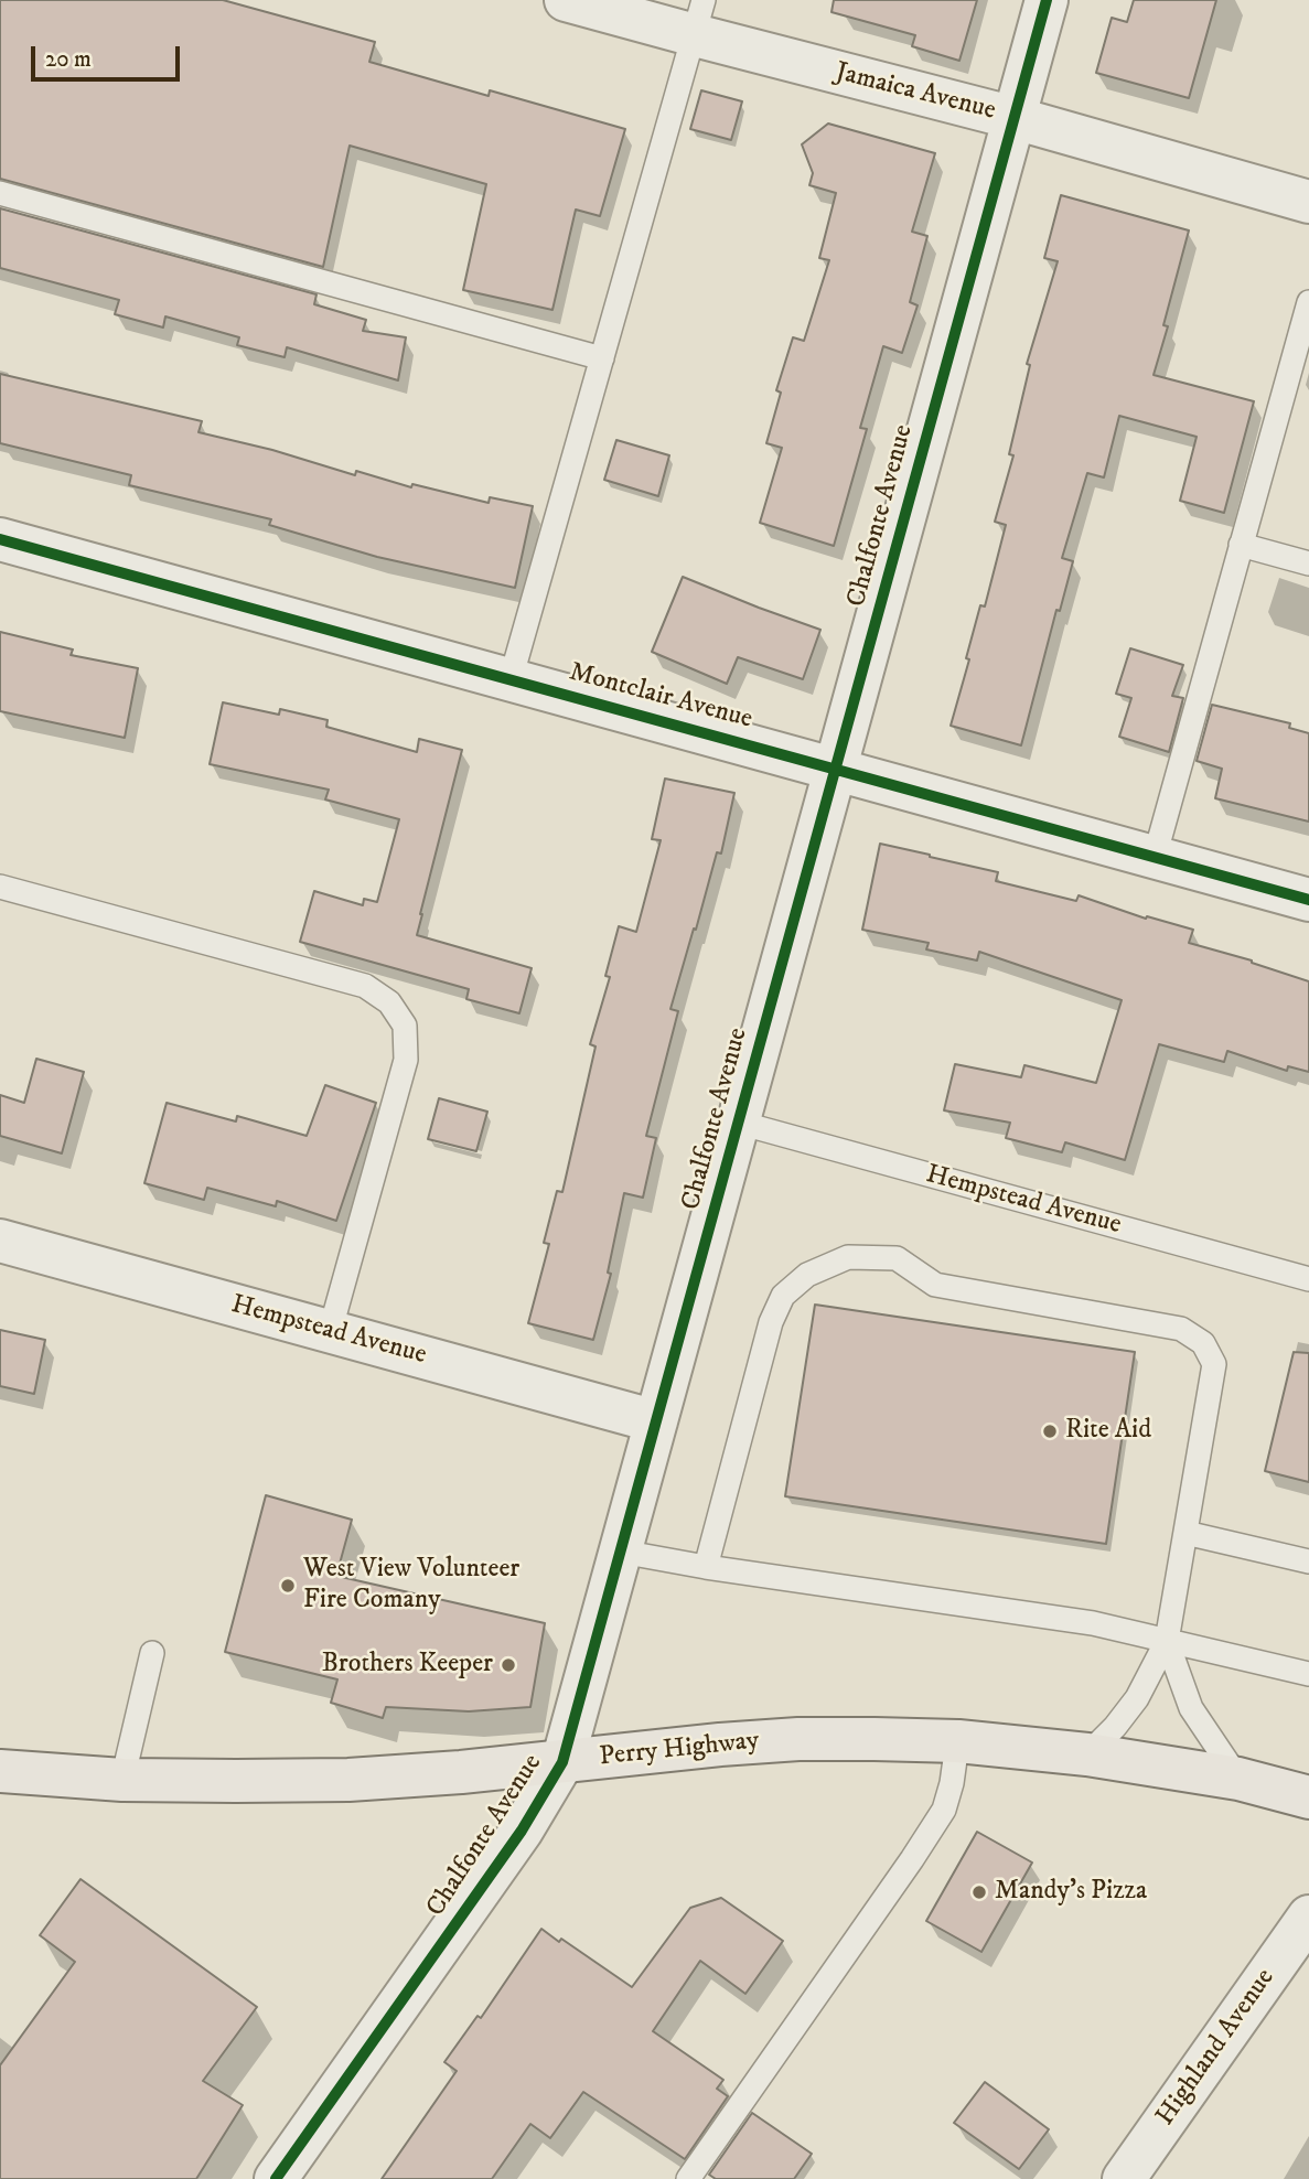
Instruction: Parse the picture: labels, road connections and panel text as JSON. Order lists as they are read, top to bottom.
{
  "streets": {
    "main road": ["Perry Highway"],
    "street": [
      "Jamaica Avenue",
      "Chalfonte Avenue",
      "Montclair Avenue",
      "Hempstead Avenue",
      "Highland Avenue"
    ]
  },
  "crossings": [
    ["Jamaica Avenue", "Chalfonte Avenue"],
    ["Chalfonte Avenue", "Montclair Avenue"],
    ["Chalfonte Avenue", "Hempstead Avenue"],
    ["Chalfonte Avenue", "Perry Highway"]
  ],
  "places": [
    "Rite Aid",
    "West View Volunteer Fire Comany",
    "Brothers Keeper",
    "Mandy's Pizza"
  ],
  "scale_bar": "20 m"
}
